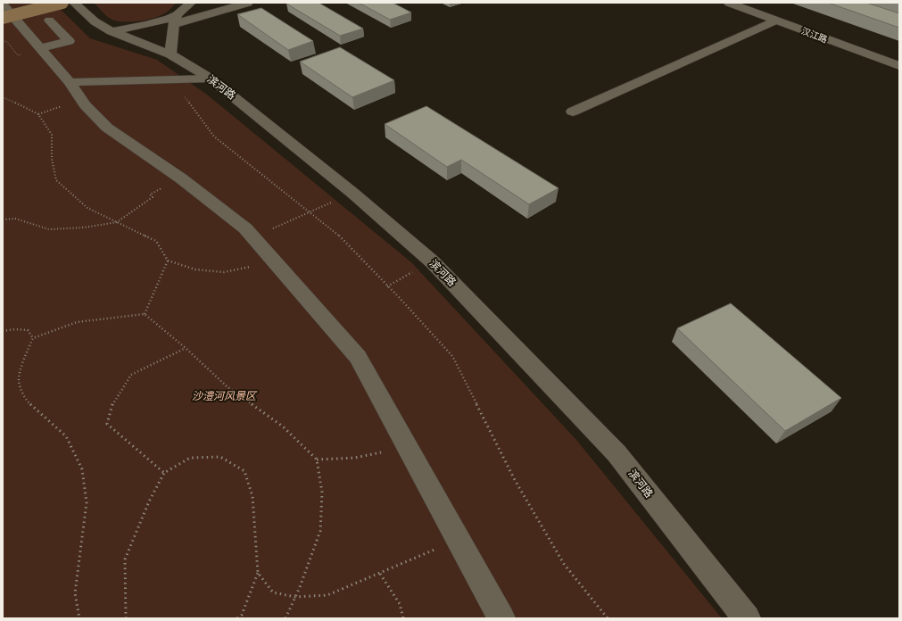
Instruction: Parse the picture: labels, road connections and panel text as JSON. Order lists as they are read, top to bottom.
{
  "streets": {
    "street": ["汉江路", "滨河路"]
  },
  "parks": ["沙澧河风景区"]
}
